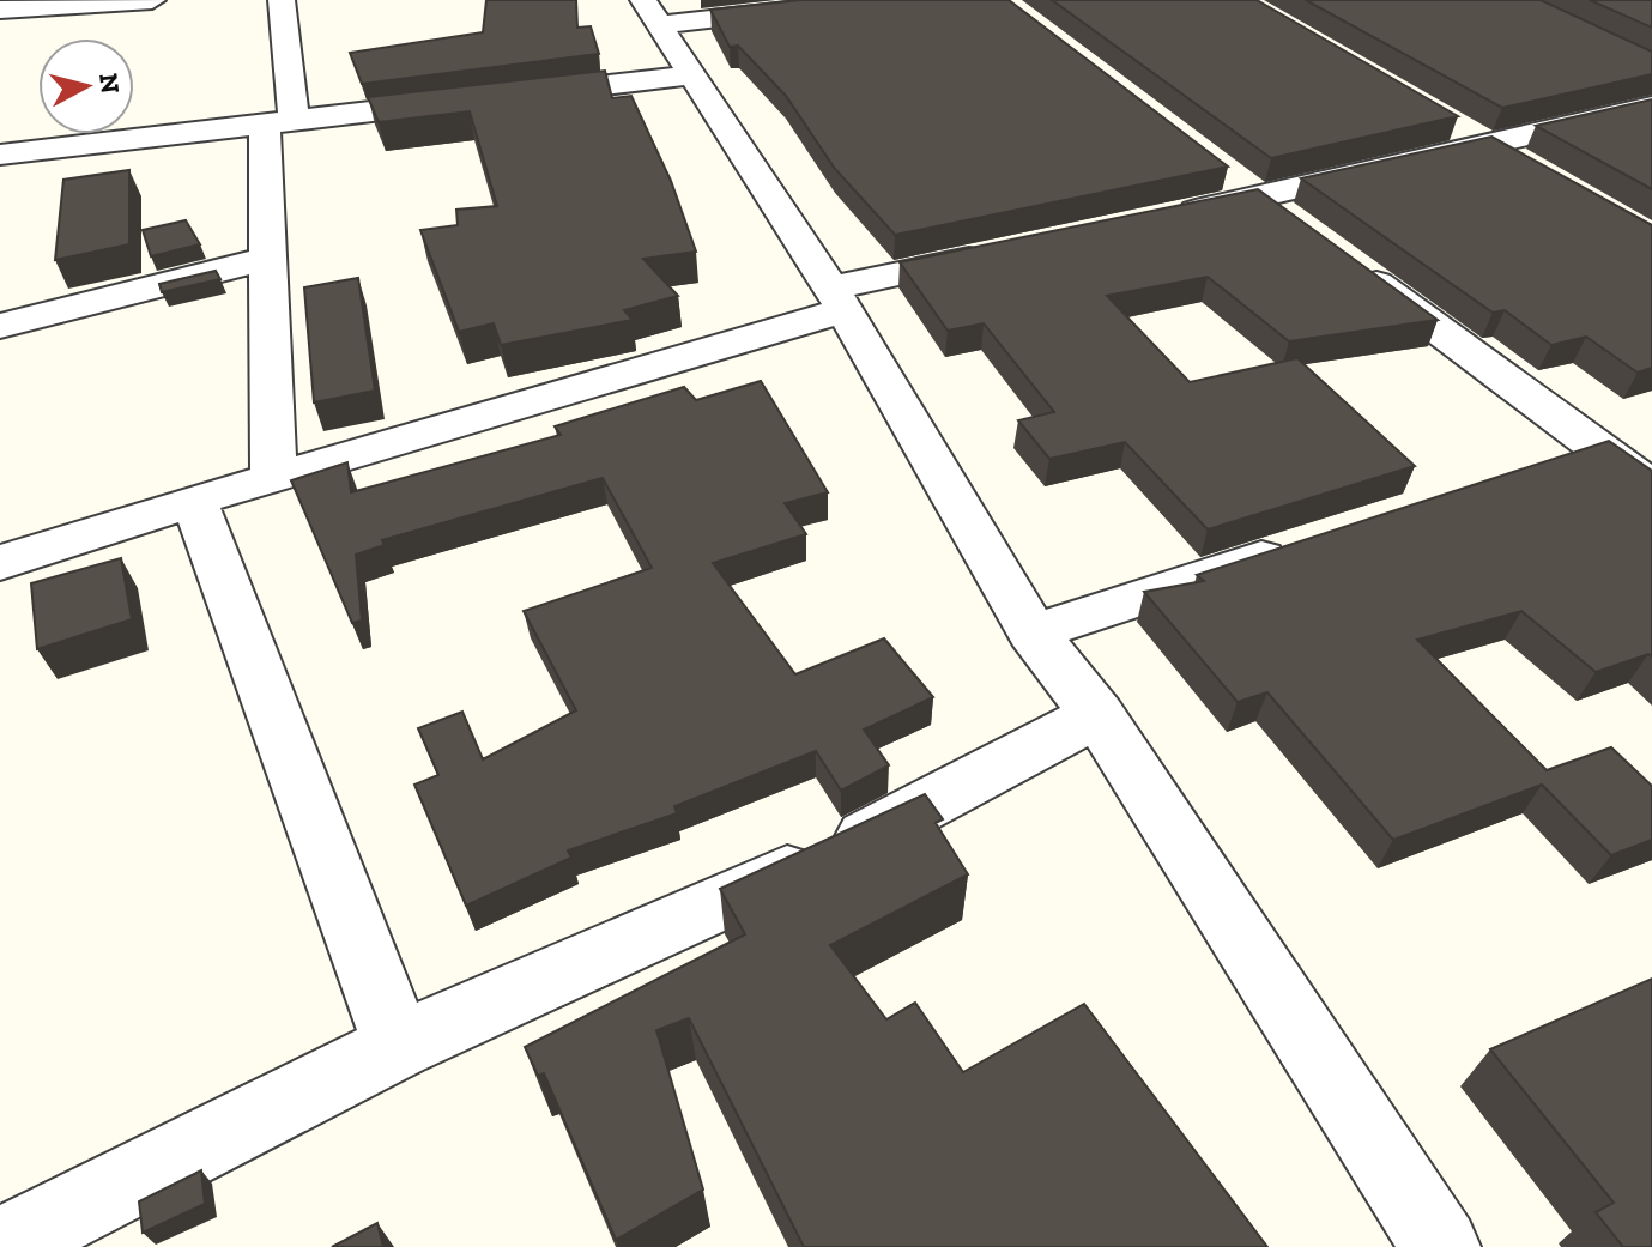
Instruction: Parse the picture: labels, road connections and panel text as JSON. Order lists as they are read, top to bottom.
{
  "north": "right"
}
